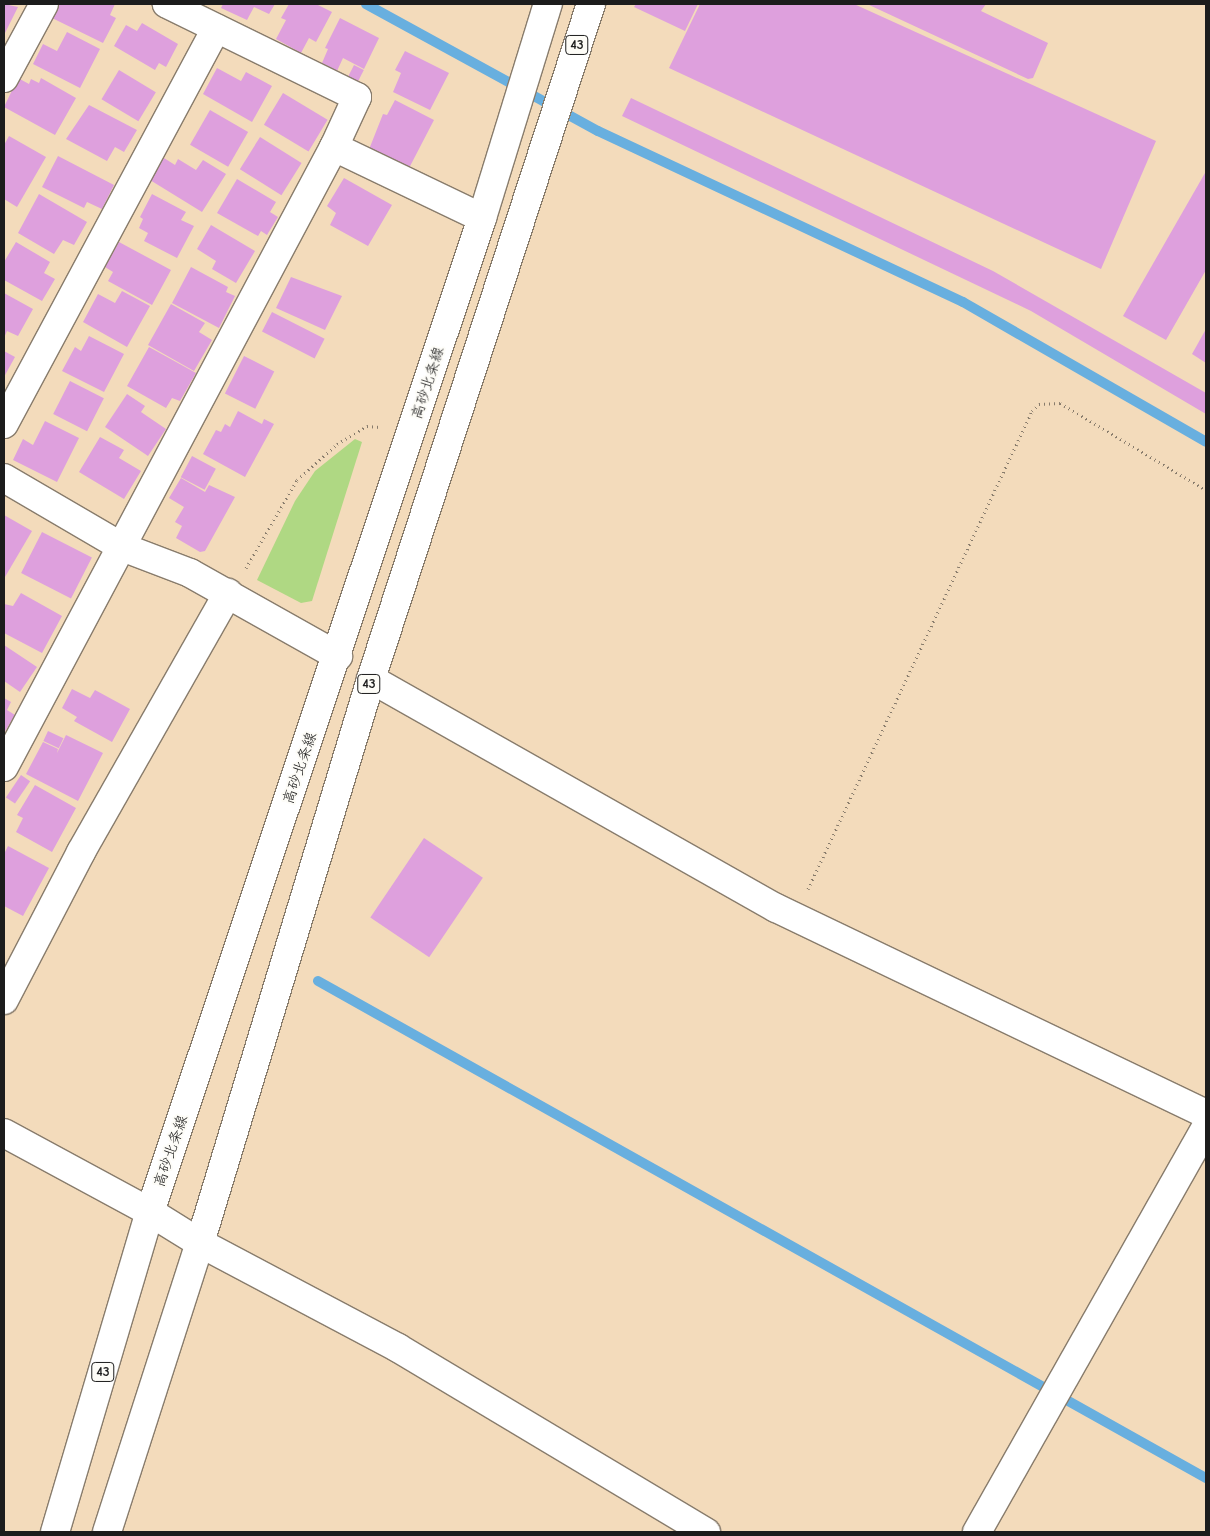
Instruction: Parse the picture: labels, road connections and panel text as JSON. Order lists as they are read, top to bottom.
{
  "streets": {
    "street": ["43", "高砂北条線"]
  }
}
